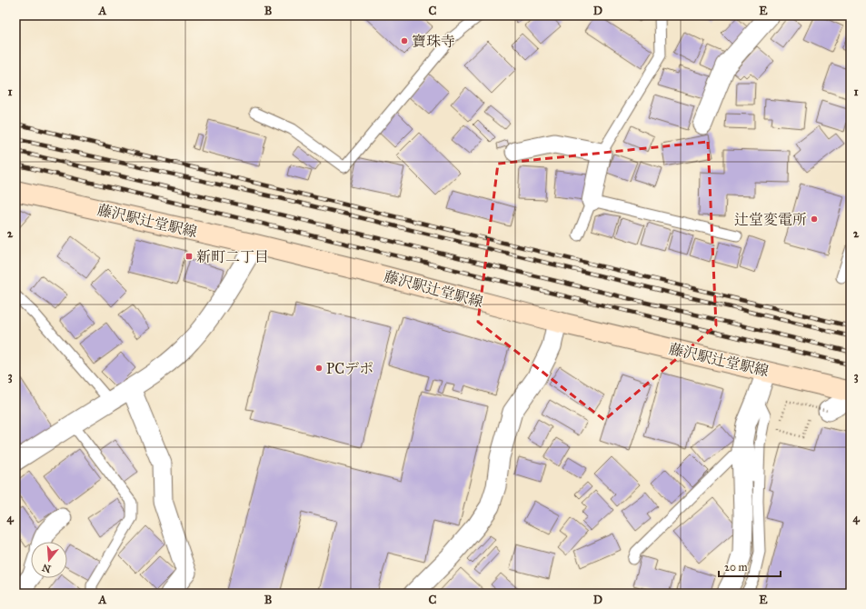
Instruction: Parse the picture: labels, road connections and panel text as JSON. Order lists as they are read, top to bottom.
{
  "streets": {
    "street": ["藤沢駅辻堂駅線"]
  },
  "places": {
    "other": ["寶珠寺", "辻堂変電所", "PCデポ"],
    "transit": ["新町二丁目"]
  },
  "scale_bar": "20 m",
  "north": "bottom",
  "grid": {
    "columns": [
      "A",
      "B",
      "C",
      "D",
      "E"
    ],
    "rows": [
      "1",
      "2",
      "3",
      "4"
    ]
  }
}
